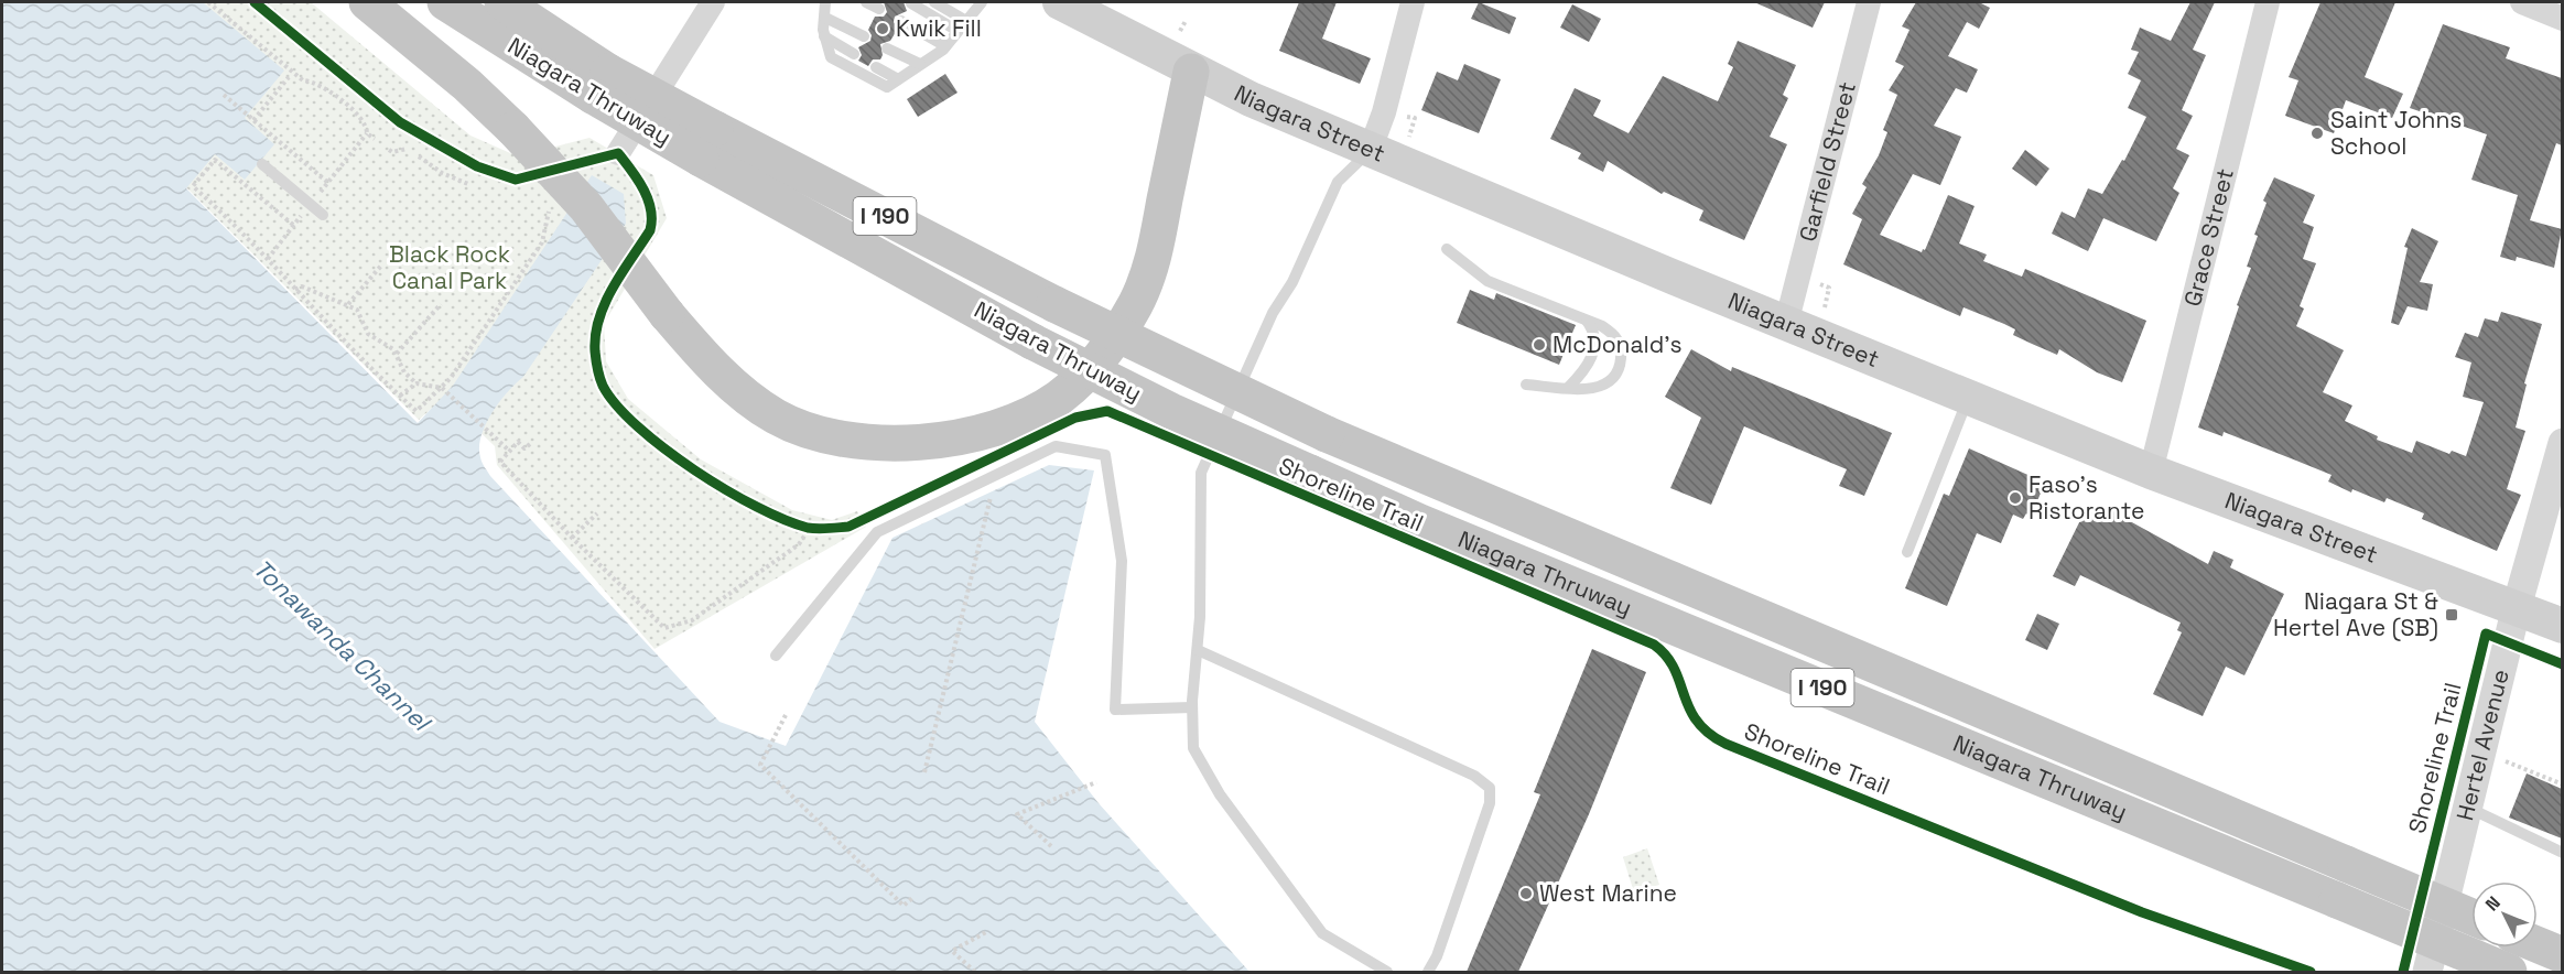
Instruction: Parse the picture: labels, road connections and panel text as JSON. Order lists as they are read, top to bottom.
{
  "streets": {
    "highway": ["Niagara Thruway", "I 190"],
    "main road": ["Niagara Street"],
    "street": ["Garfield Street", "Grace Street", "Hertel Avenue"],
    "cycle path": ["Shoreline Trail"]
  },
  "crossings": [
    ["Niagara Street", "Garfield Street"],
    ["Niagara Street", "Grace Street"],
    ["Niagara Street", "Hertel Avenue"]
  ],
  "water": ["Tonawanda Channel"],
  "parks": ["Black Rock Canal Park"],
  "places": {
    "other": [
      "Kwik Fill",
      "Saint Johns School",
      "McDonald's",
      "Faso's Ristorante",
      "West Marine"
    ],
    "transit": ["Niagara St & Hertel Ave (SB)"]
  },
  "north": "top left"
}
